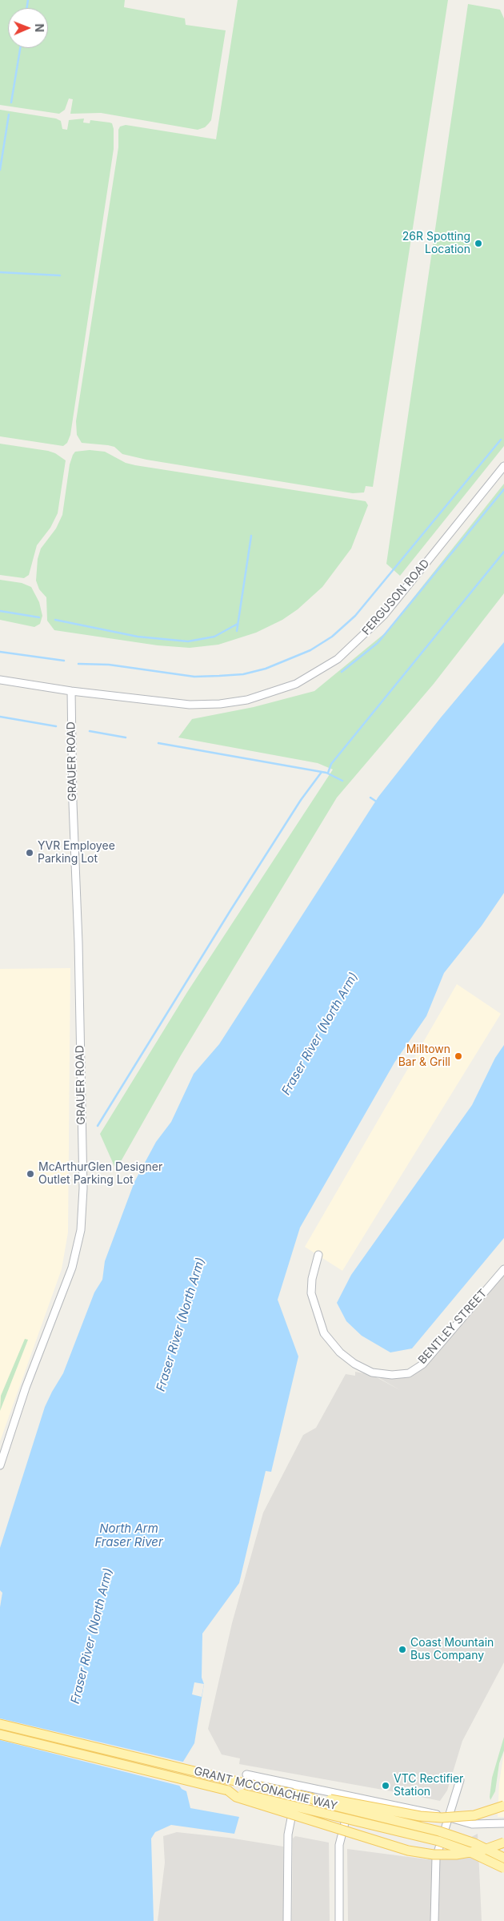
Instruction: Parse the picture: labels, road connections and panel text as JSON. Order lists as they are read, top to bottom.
{
  "streets": {
    "main road": ["GRANT MCCONACHIE WAY"],
    "street": ["FERGUSON ROAD", "GRAUER ROAD", "BENTLEY STREET"]
  },
  "crossings": [
    ["FERGUSON ROAD", "GRAUER ROAD"]
  ],
  "water": ["Fraser River (North Arm)", "North Arm Fraser River"],
  "places": [
    "26R Spotting Location",
    "YVR Employee Parking Lot",
    "Milltown Bar & Grill",
    "McArthurGlen Designer Outlet Parking Lot",
    "Coast Mountain Bus Company",
    "VTC Rectifier Station"
  ],
  "north": "right"
}
